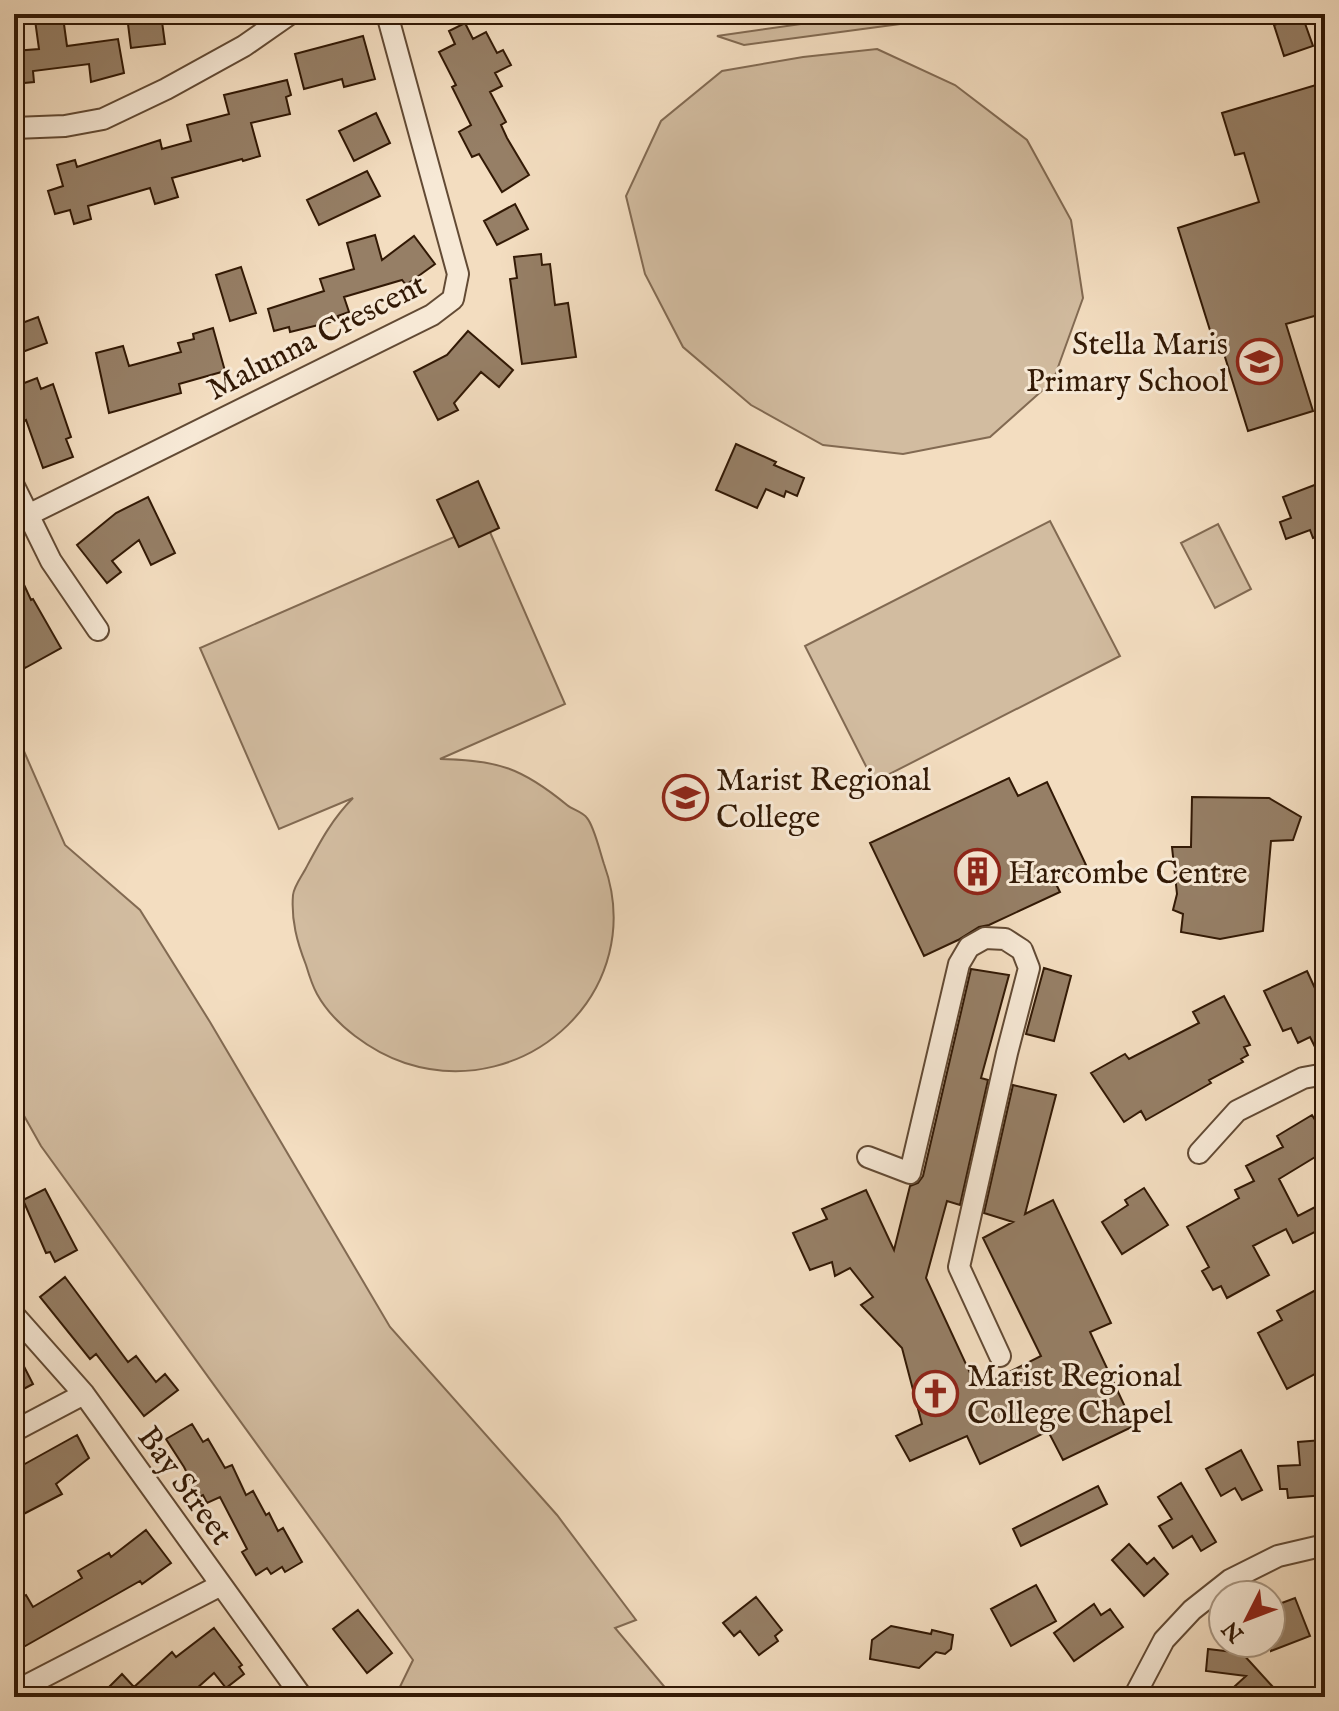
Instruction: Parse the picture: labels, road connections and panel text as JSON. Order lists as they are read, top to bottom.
{
  "streets": {
    "street": ["Malunna Crescent", "Bay Street"]
  },
  "places": {
    "school or university": ["Stella Maris Primary School", "Marist Regional College"],
    "building": ["Harcombe Centre"],
    "church": ["Marist Regional College Chapel"]
  },
  "north": "bottom left"
}
